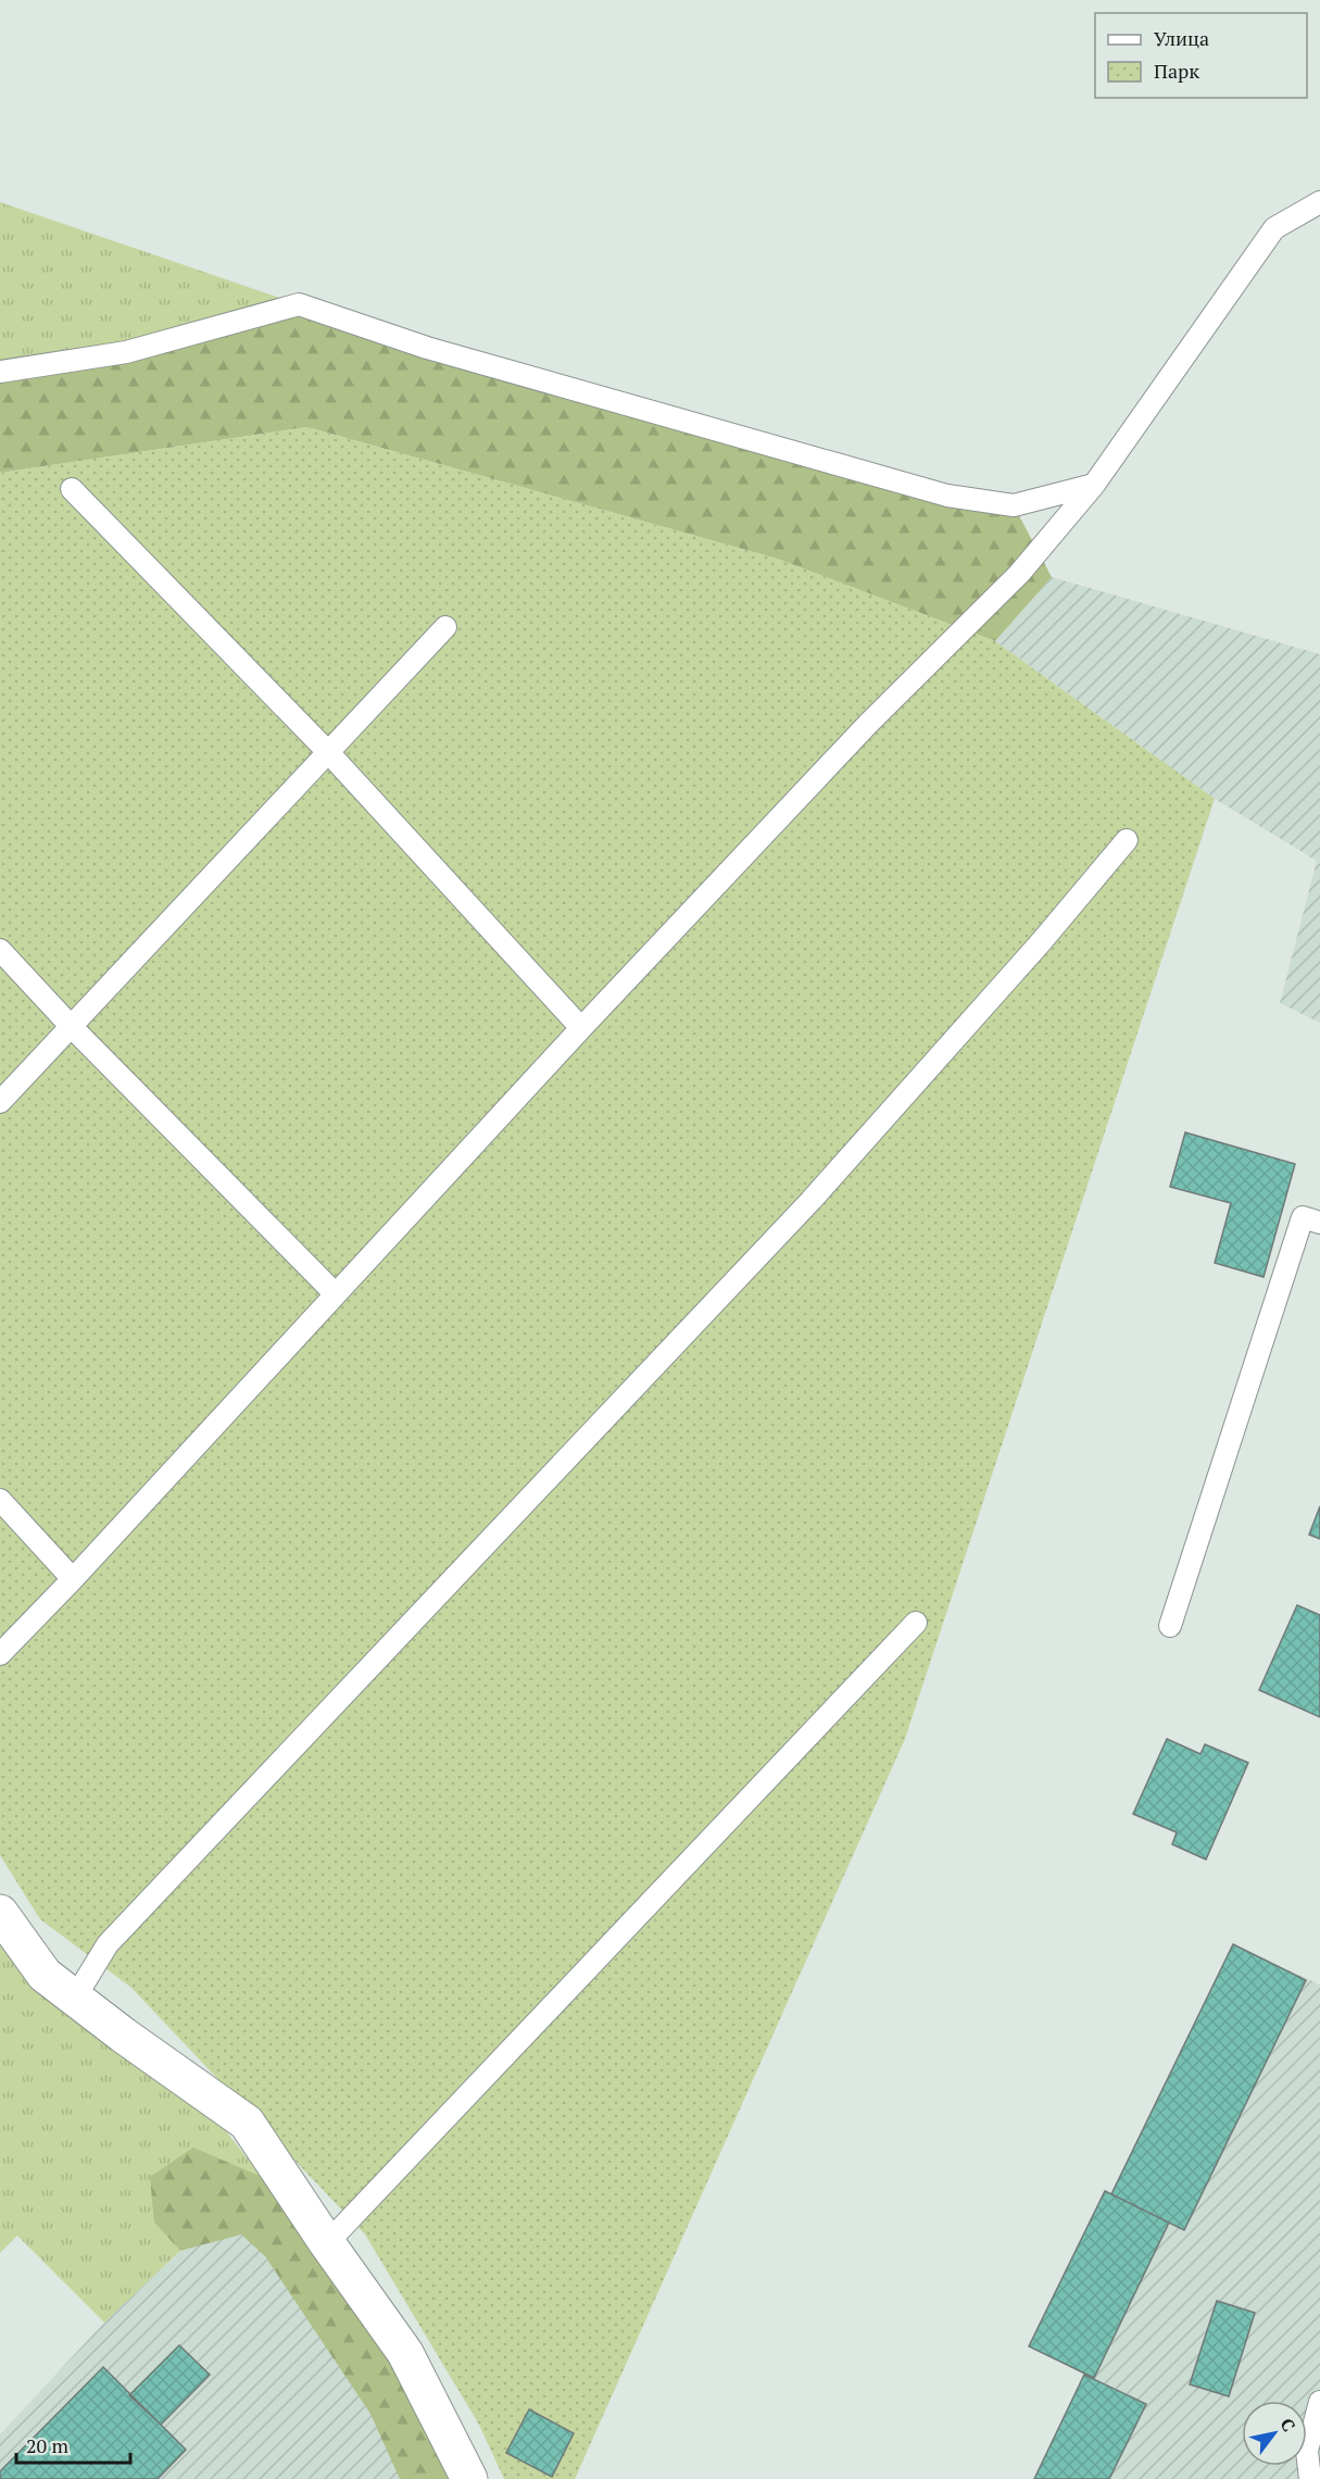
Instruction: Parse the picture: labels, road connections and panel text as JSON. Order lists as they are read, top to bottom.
{
  "legend": ["Улица", "Парк"],
  "scale_bar": "20 m",
  "north": "top right"
}
